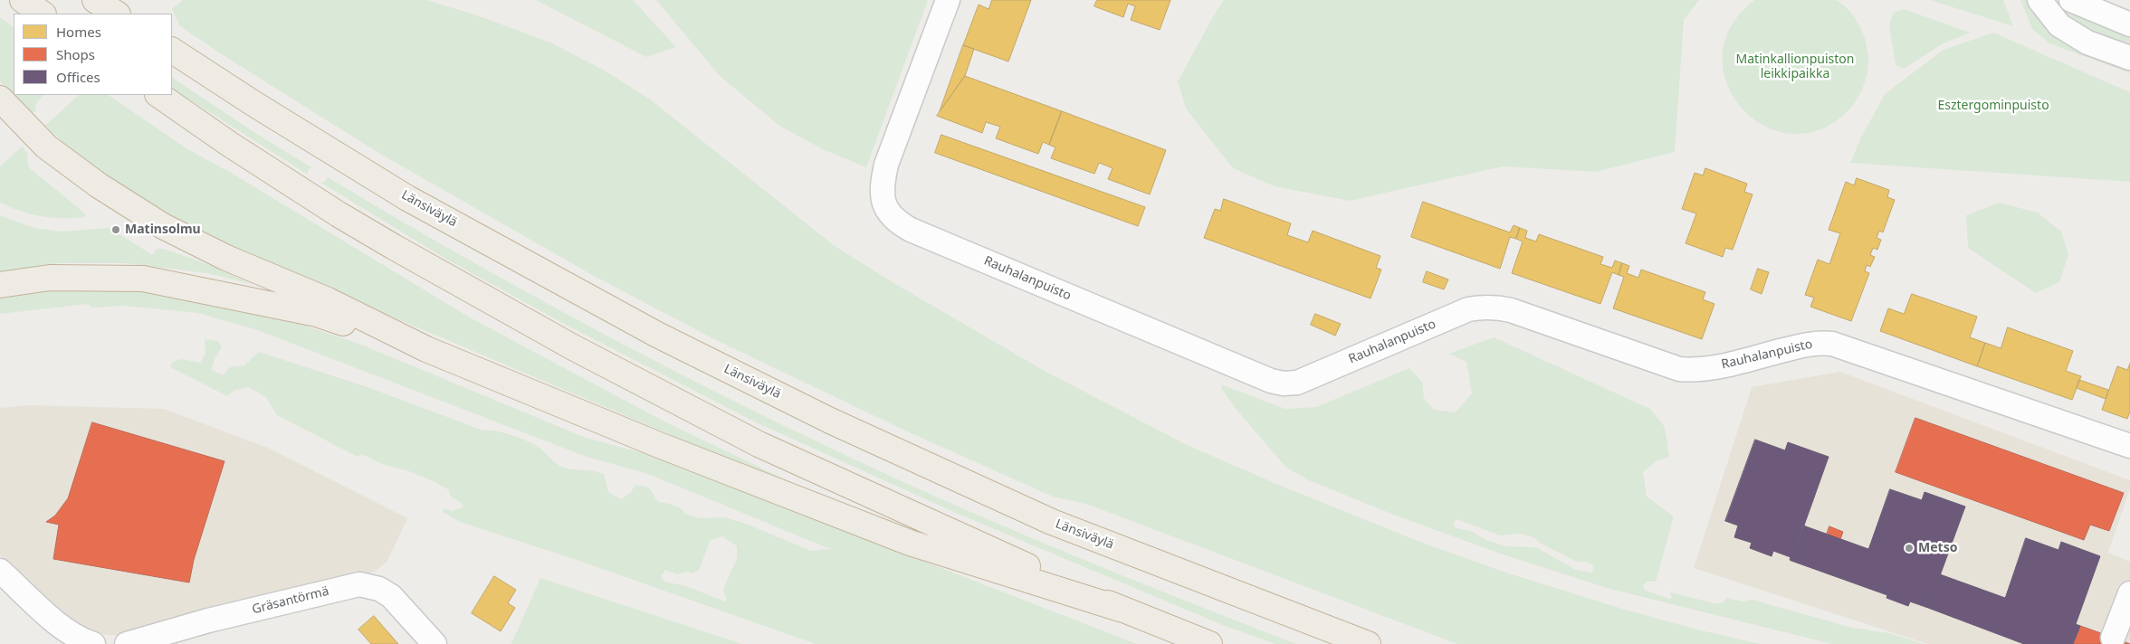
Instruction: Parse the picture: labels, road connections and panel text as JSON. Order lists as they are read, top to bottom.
{
  "streets": {
    "highway": ["Länsiväylä"],
    "street": ["Rauhalanpuisto", "Gräsantörmä"]
  },
  "parks": ["Matinkallionpuiston leikkipaikka", "Esztergominpuisto"],
  "places": ["Matinsolmu", "Metso"],
  "legend": ["Homes", "Shops", "Offices"]
}
